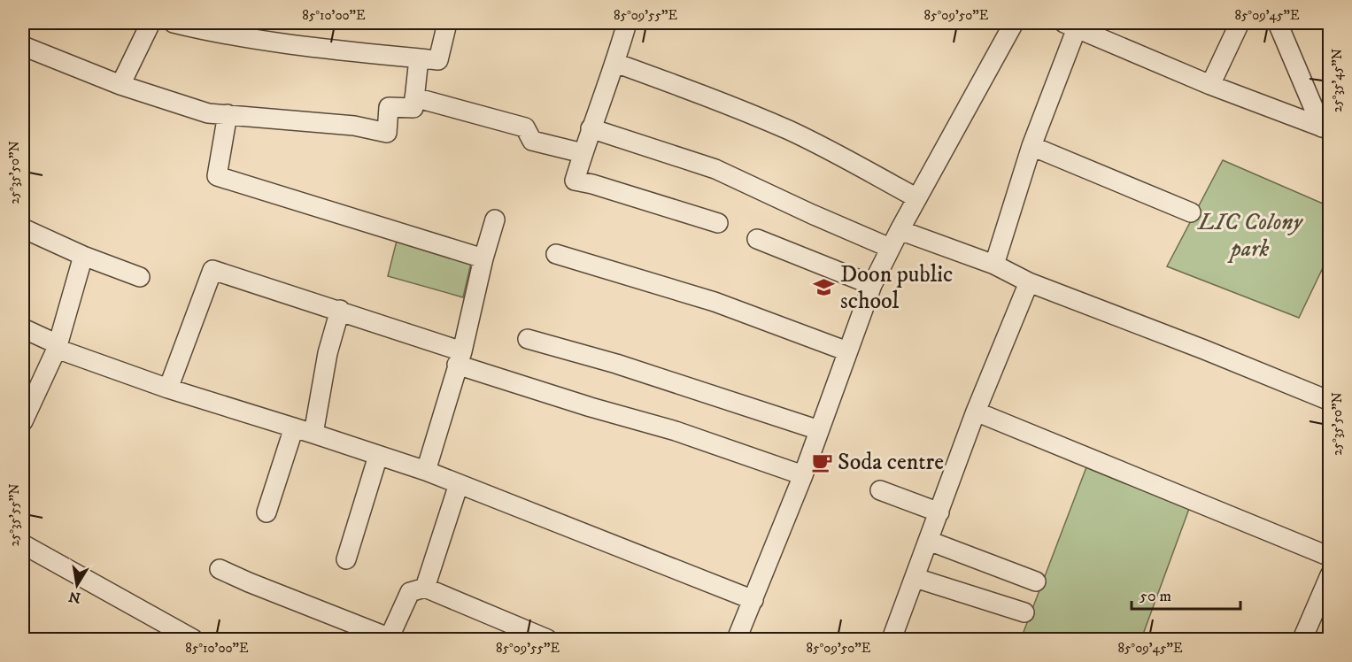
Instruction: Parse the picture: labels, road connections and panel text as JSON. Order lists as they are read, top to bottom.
{
  "parks": ["LIC Colony park"],
  "places": {
    "school or university": ["Doon public school"],
    "cafe": ["Soda centre"]
  },
  "scale_bar": "50 m",
  "north": "bottom",
  "coordinates": [
    "85°10'00\"E",
    "85°09'55\"E",
    "85°09'50\"E",
    "85°09'45\"E",
    "25°35'45\"N",
    "25°35'50\"N",
    "25°35'55\"N"
  ]
}
